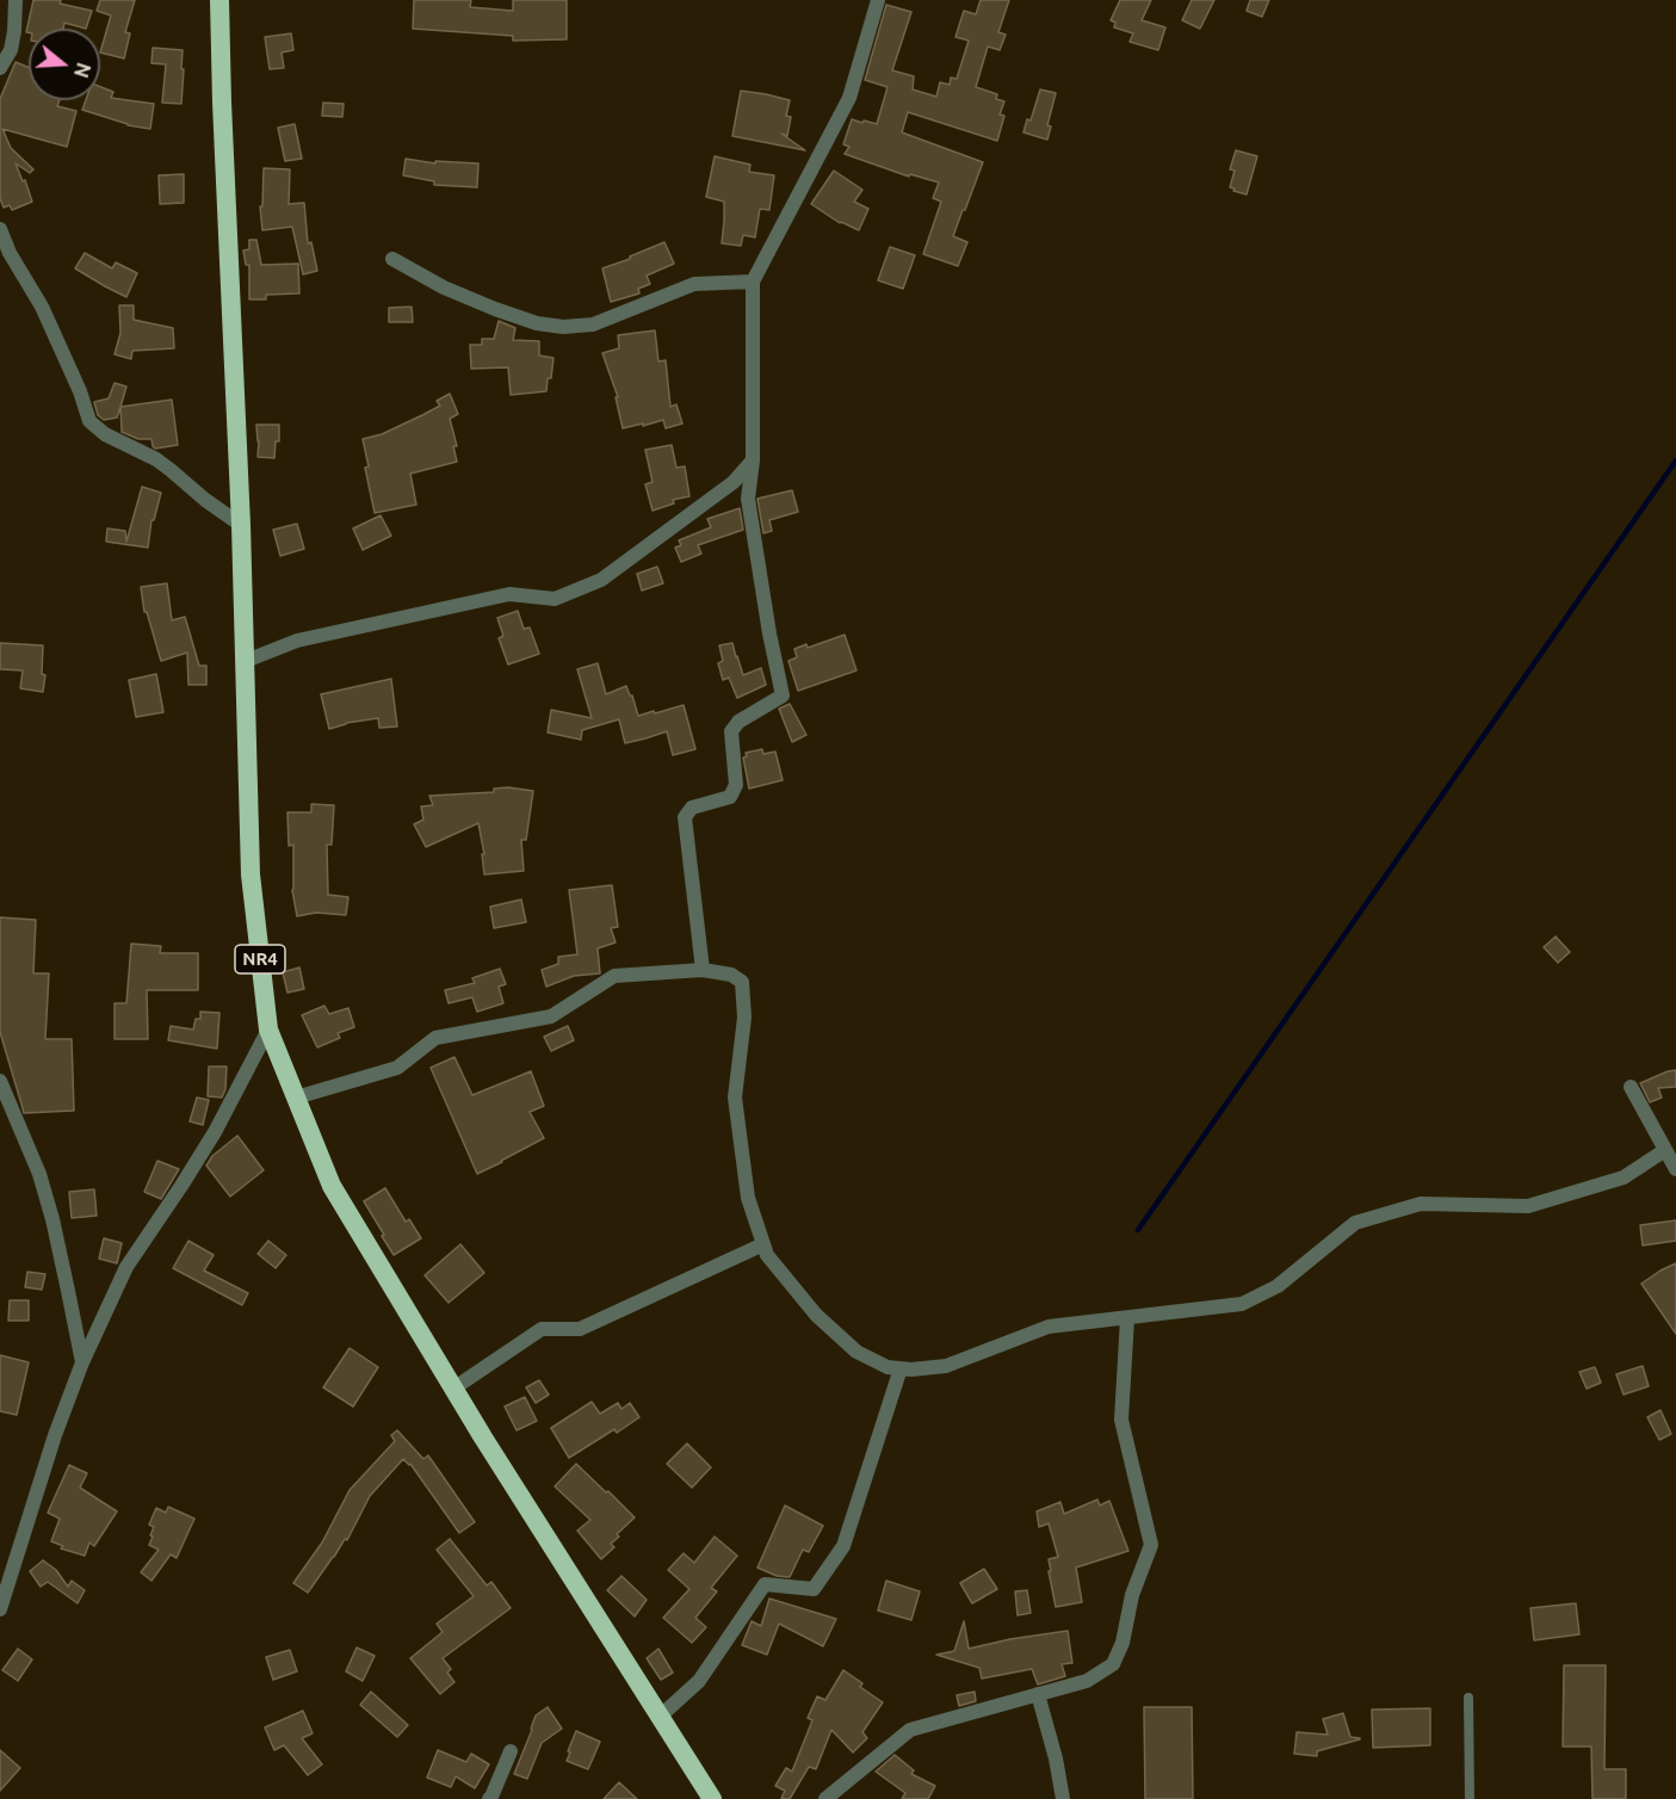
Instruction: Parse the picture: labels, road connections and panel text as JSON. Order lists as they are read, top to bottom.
{
  "streets": {
    "highway": ["NR4"]
  },
  "north": "right"
}
